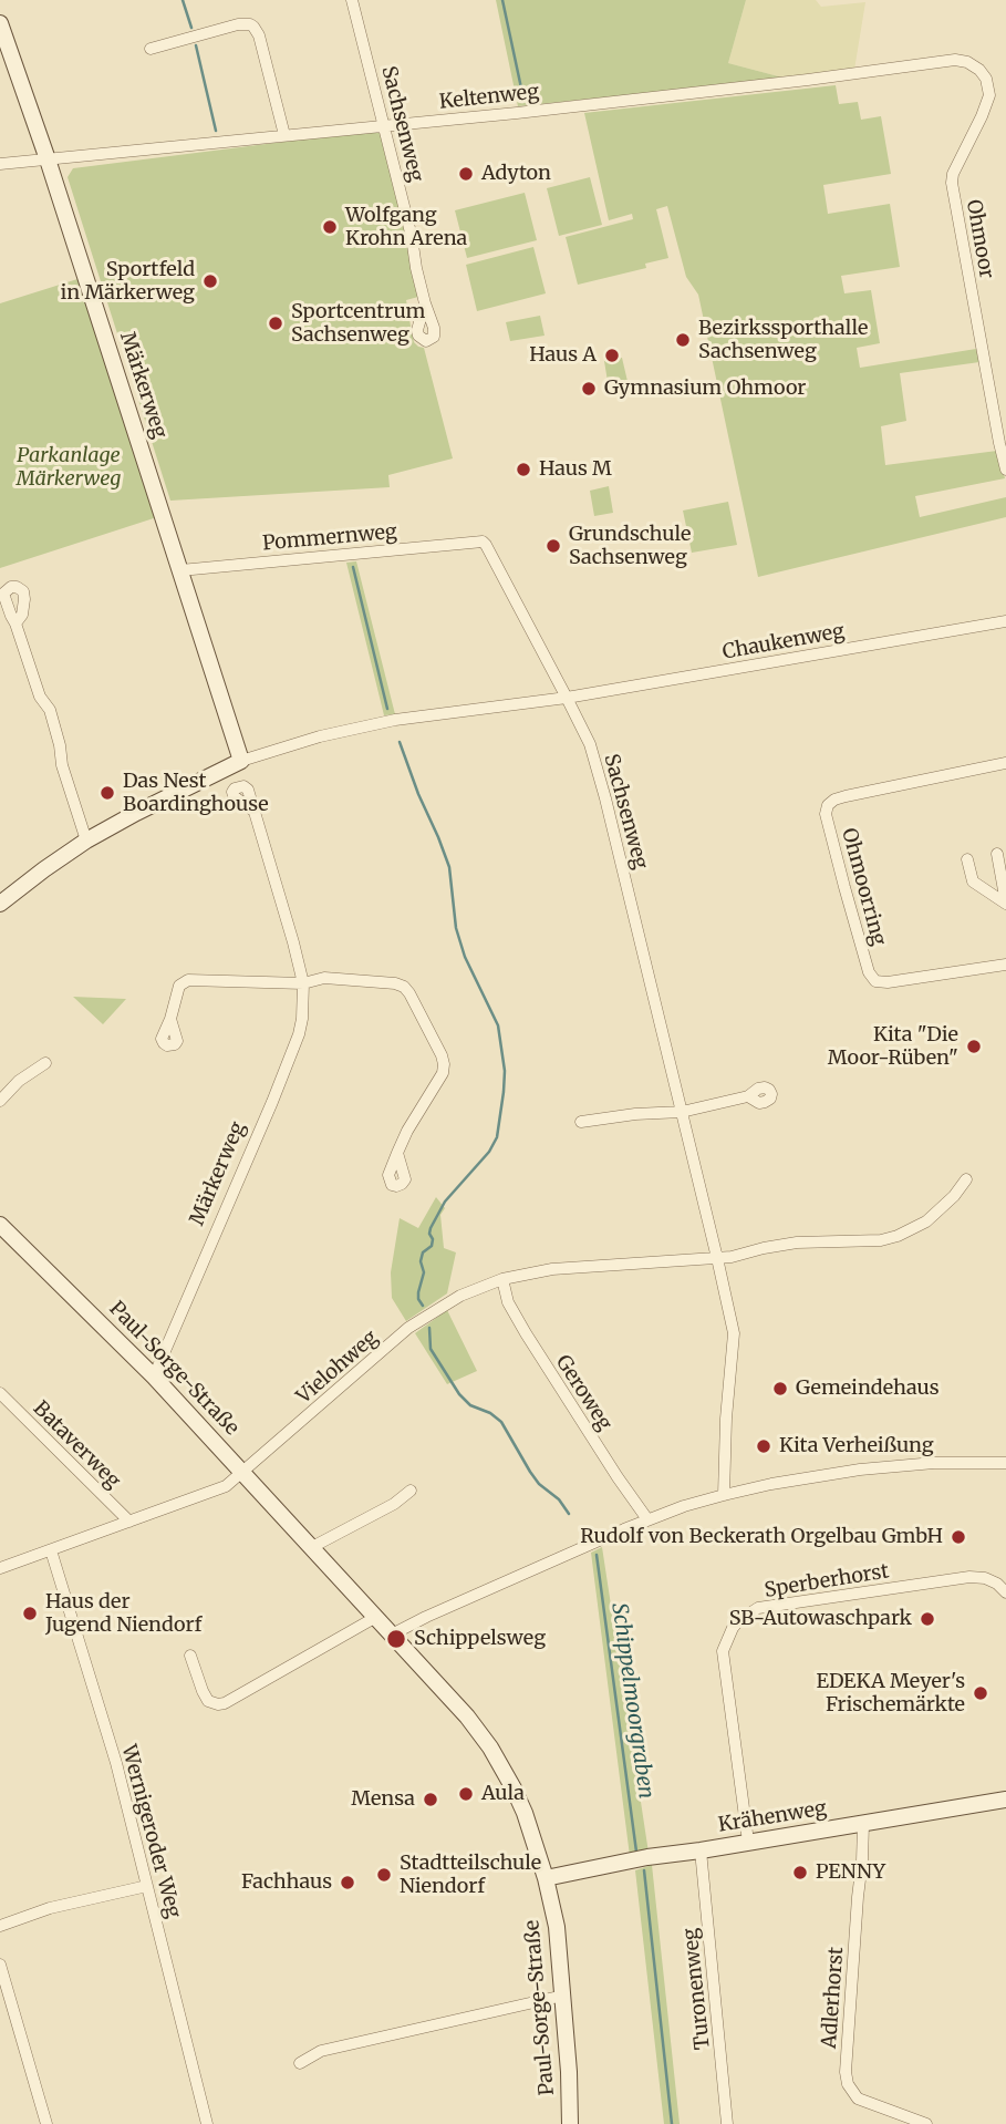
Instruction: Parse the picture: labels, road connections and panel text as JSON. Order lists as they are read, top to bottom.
{
  "streets": {
    "street": [
      "Keltenweg",
      "Sachsenweg",
      "Ohmoor",
      "Märkerweg",
      "Pommernweg",
      "Chaukenweg",
      "Ohmoorring",
      "Vielohweg",
      "Paul-Sorge-Straße",
      "Geroweg",
      "Bataverweg",
      "Sperberhorst",
      "Krähenweg",
      "Wernigeroder Weg",
      "Turonenweg",
      "Adlerhorst"
    ]
  },
  "crossings": [
    ["Keltenweg", "Sachsenweg"],
    ["Keltenweg", "Ohmoor"],
    ["Keltenweg", "Märkerweg"],
    ["Sachsenweg", "Pommernweg"],
    ["Sachsenweg", "Chaukenweg"],
    ["Sachsenweg", "Vielohweg"],
    ["Märkerweg", "Pommernweg"],
    ["Märkerweg", "Chaukenweg"],
    ["Märkerweg", "Paul-Sorge-Straße"],
    ["Vielohweg", "Paul-Sorge-Straße"],
    ["Vielohweg", "Geroweg"],
    ["Vielohweg", "Bataverweg"],
    ["Vielohweg", "Wernigeroder Weg"],
    ["Paul-Sorge-Straße", "Krähenweg"],
    ["Sperberhorst", "Krähenweg"],
    ["Krähenweg", "Turonenweg"],
    ["Krähenweg", "Adlerhorst"]
  ],
  "water": ["Schippelmoorgraben"],
  "parks": ["Parkanlage Märkerweg"],
  "places": [
    "Adyton",
    "Wolfgang Krohn Arena",
    "Sportfeld in Märkerweg",
    "Sportcentrum Sachsenweg",
    "Bezirkssporthalle Sachsenweg",
    "Haus A",
    "Gymnasium Ohmoor",
    "Haus M",
    "Grundschule Sachsenweg",
    "Das Nest Boardinghouse",
    "Kita \"Die Moor-Rüben\"",
    "Gemeindehaus",
    "Kita Verheißung",
    "Rudolf von Beckerath Orgelbau GmbH",
    "Haus der Jugend Niendorf",
    "SB-Autowaschpark",
    "Schippelsweg",
    "EDEKA Meyer's Frischemärkte",
    "Aula",
    "Mensa",
    "PENNY",
    "Stadtteilschule Niendorf",
    "Fachhaus"
  ]
}
